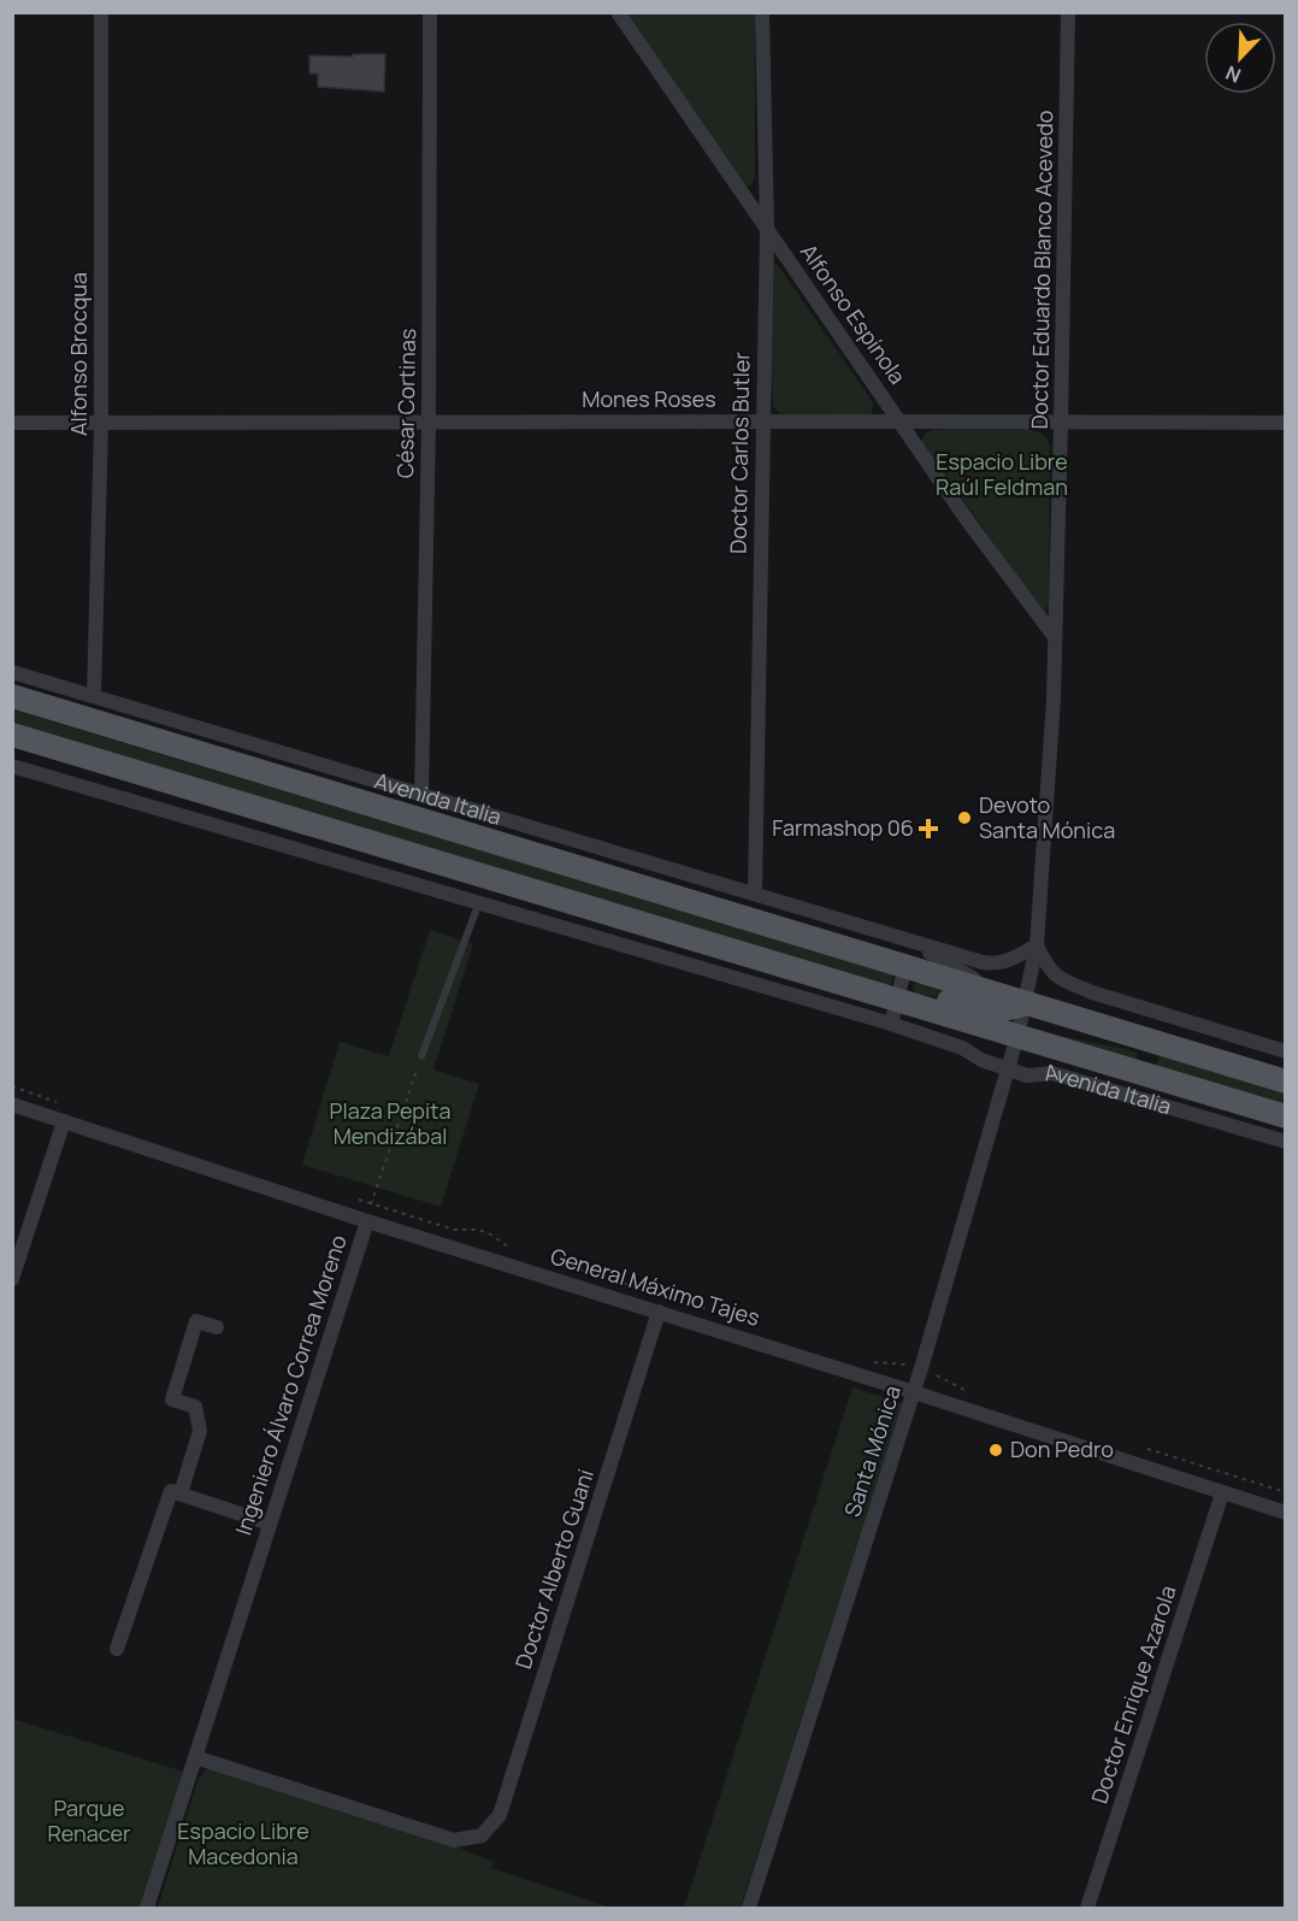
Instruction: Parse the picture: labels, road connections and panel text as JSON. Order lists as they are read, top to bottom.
{
  "streets": {
    "main road": ["Avenida Italia"],
    "street": [
      "Doctor Eduardo Blanco Acevedo",
      "Alfonso Espínola",
      "Alfonso Brocqua",
      "Mones Roses",
      "César Cortinas",
      "Doctor Carlos Butler",
      "General Máximo Tajes",
      "Ingeniero Álvaro Correa Moreno",
      "Santa Mónica",
      "Doctor Alberto Guani",
      "Doctor Enrique Azarola"
    ]
  },
  "crossings": [
    ["Doctor Eduardo Blanco Acevedo", "Alfonso Espínola"],
    ["Doctor Eduardo Blanco Acevedo", "Mones Roses"],
    ["Doctor Eduardo Blanco Acevedo", "Avenida Italia"],
    ["Doctor Eduardo Blanco Acevedo", "Santa Mónica"],
    ["Alfonso Espínola", "Mones Roses"],
    ["Alfonso Espínola", "Doctor Carlos Butler"],
    ["Alfonso Brocqua", "Mones Roses"],
    ["Alfonso Brocqua", "Avenida Italia"],
    ["Mones Roses", "César Cortinas"],
    ["Mones Roses", "Doctor Carlos Butler"],
    ["César Cortinas", "Avenida Italia"],
    ["Doctor Carlos Butler", "Avenida Italia"],
    ["Avenida Italia", "Santa Mónica"],
    ["General Máximo Tajes", "Ingeniero Álvaro Correa Moreno"],
    ["General Máximo Tajes", "Santa Mónica"],
    ["General Máximo Tajes", "Doctor Alberto Guani"],
    ["General Máximo Tajes", "Doctor Enrique Azarola"],
    ["Ingeniero Álvaro Correa Moreno", "Doctor Alberto Guani"]
  ],
  "parks": [
    "Espacio Libre Raúl Feldman",
    "Plaza Pepita Mendizábal",
    "Parque Renacer",
    "Espacio Libre Macedonia"
  ],
  "places": {
    "other": ["Devoto Santa Mónica", "Don Pedro"],
    "health": ["Farmashop 06"]
  },
  "north": "bottom left"
}
